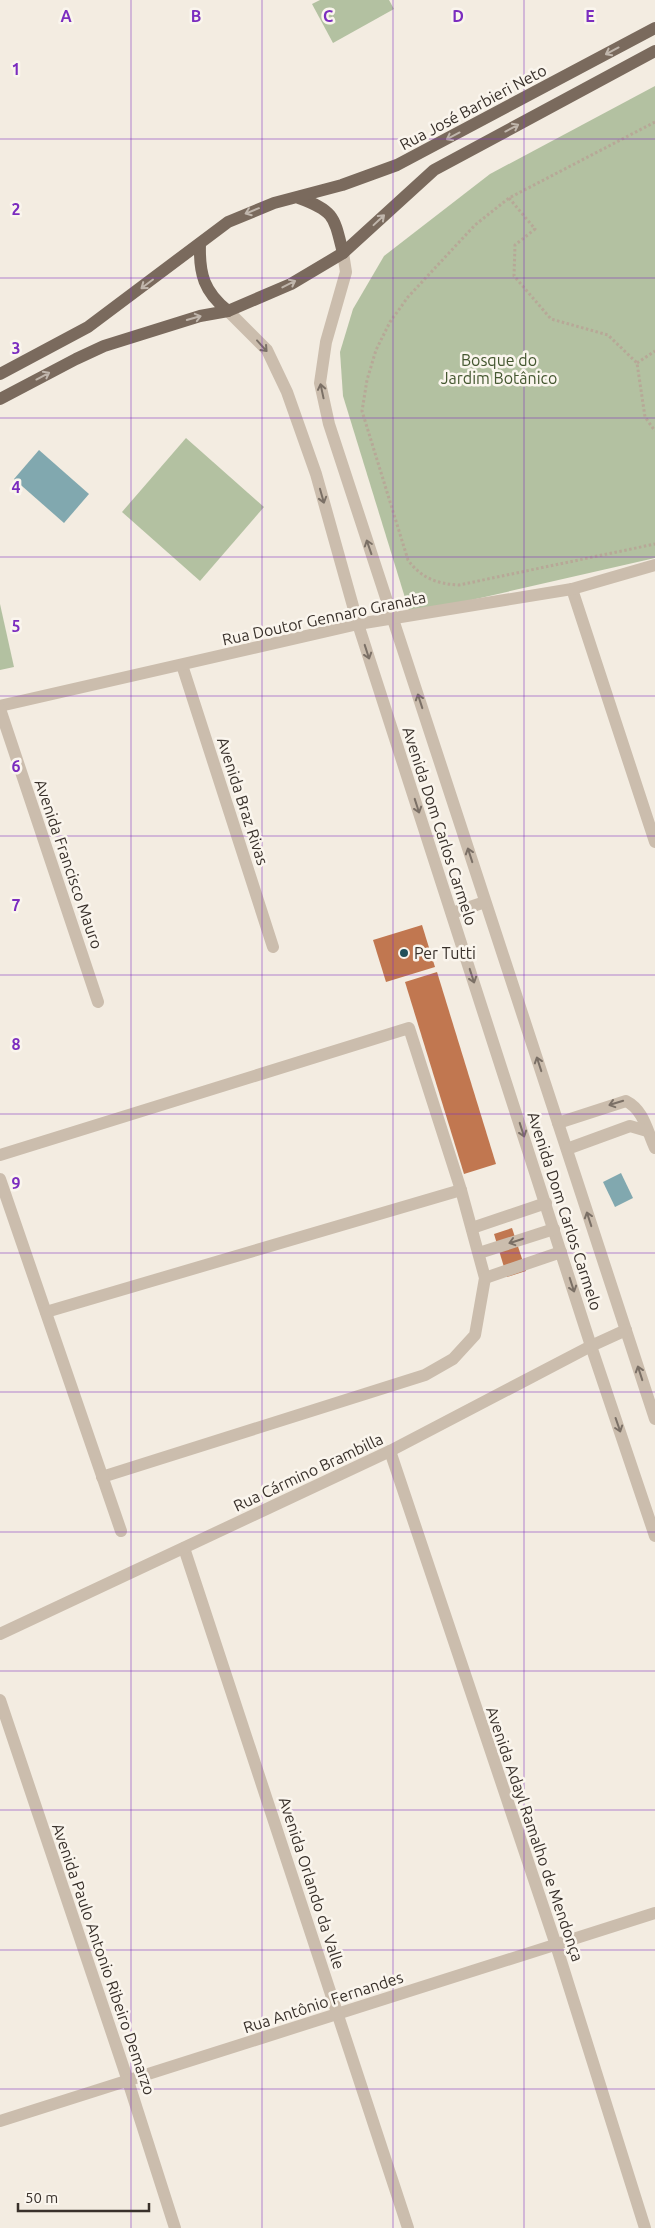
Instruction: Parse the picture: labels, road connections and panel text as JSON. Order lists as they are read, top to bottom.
{
  "streets": {
    "main road": ["Rua José Barbieri Neto"],
    "street": [
      "Rua Doutor Gennaro Granata",
      "Avenida Braz Rivas",
      "Avenida Dom Carlos Carmelo",
      "Avenida Francisco Mauro",
      "Rua Cármino Brambilla",
      "Avenida Adayl Ramalho de Mendonça",
      "Avenida Orlando da Valle",
      "Avenida Paulo Antonio Ribeiro Demarzo",
      "Rua Antônio Fernandes"
    ]
  },
  "crossings": [
    ["Rua Doutor Gennaro Granata", "Avenida Braz Rivas"],
    ["Rua Doutor Gennaro Granata", "Avenida Dom Carlos Carmelo"],
    ["Rua Doutor Gennaro Granata", "Avenida Francisco Mauro"],
    ["Avenida Dom Carlos Carmelo", "Rua Cármino Brambilla"],
    ["Rua Cármino Brambilla", "Avenida Adayl Ramalho de Mendonça"],
    ["Rua Cármino Brambilla", "Avenida Orlando da Valle"],
    ["Avenida Adayl Ramalho de Mendonça", "Rua Antônio Fernandes"],
    ["Avenida Orlando da Valle", "Rua Antônio Fernandes"],
    ["Avenida Paulo Antonio Ribeiro Demarzo", "Rua Antônio Fernandes"]
  ],
  "parks": ["Bosque do Jardim Botânico"],
  "places": ["Per Tutti"],
  "scale_bar": "50 m",
  "grid": {
    "columns": [
      "A",
      "B",
      "C",
      "D",
      "E"
    ],
    "rows": [
      "1",
      "2",
      "3",
      "4",
      "5",
      "6",
      "7",
      "8",
      "9"
    ]
  }
}
